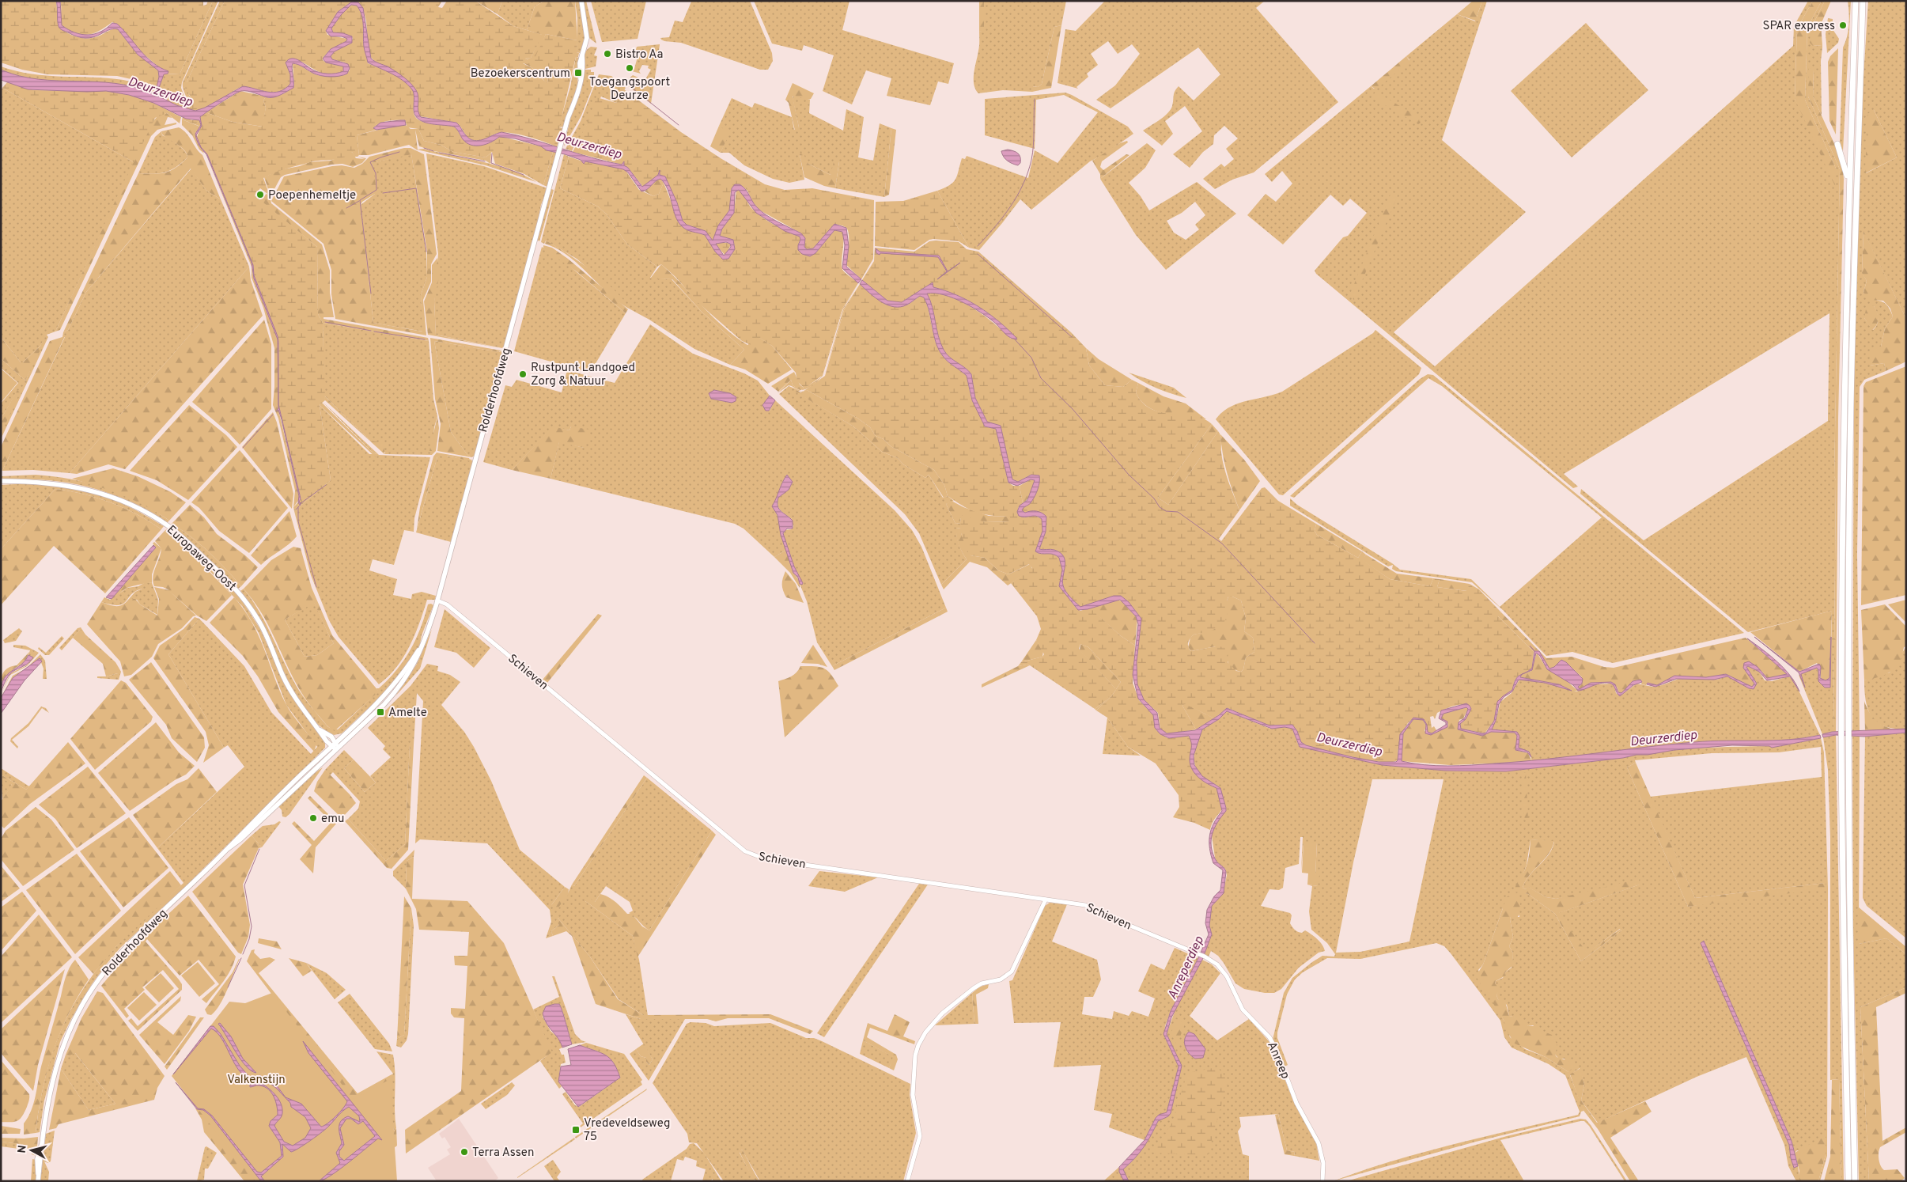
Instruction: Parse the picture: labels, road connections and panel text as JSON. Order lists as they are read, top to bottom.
{
  "streets": {
    "main road": ["Rolderhoofdweg", "Europaweg-Oost"],
    "street": ["Schieven", "Anreep"]
  },
  "crossings": [
    ["Rolderhoofdweg", "Europaweg-Oost"],
    ["Rolderhoofdweg", "Schieven"],
    ["Schieven", "Anreep"]
  ],
  "water": ["Deurzerdiep", "Anreperdiep"],
  "parks": ["Valkenstijn"],
  "places": {
    "other": [
      "SPAR express",
      "Bistro Aa",
      "Toegangspoort Deurze",
      "Poepenhemeltje",
      "Rustpunt Landgoed Zorg & Natuur",
      "emu",
      "Terra Assen"
    ],
    "transit": ["Bezoekerscentrum", "Amelte", "Vredeveldseweg 75"]
  },
  "north": "left"
}
